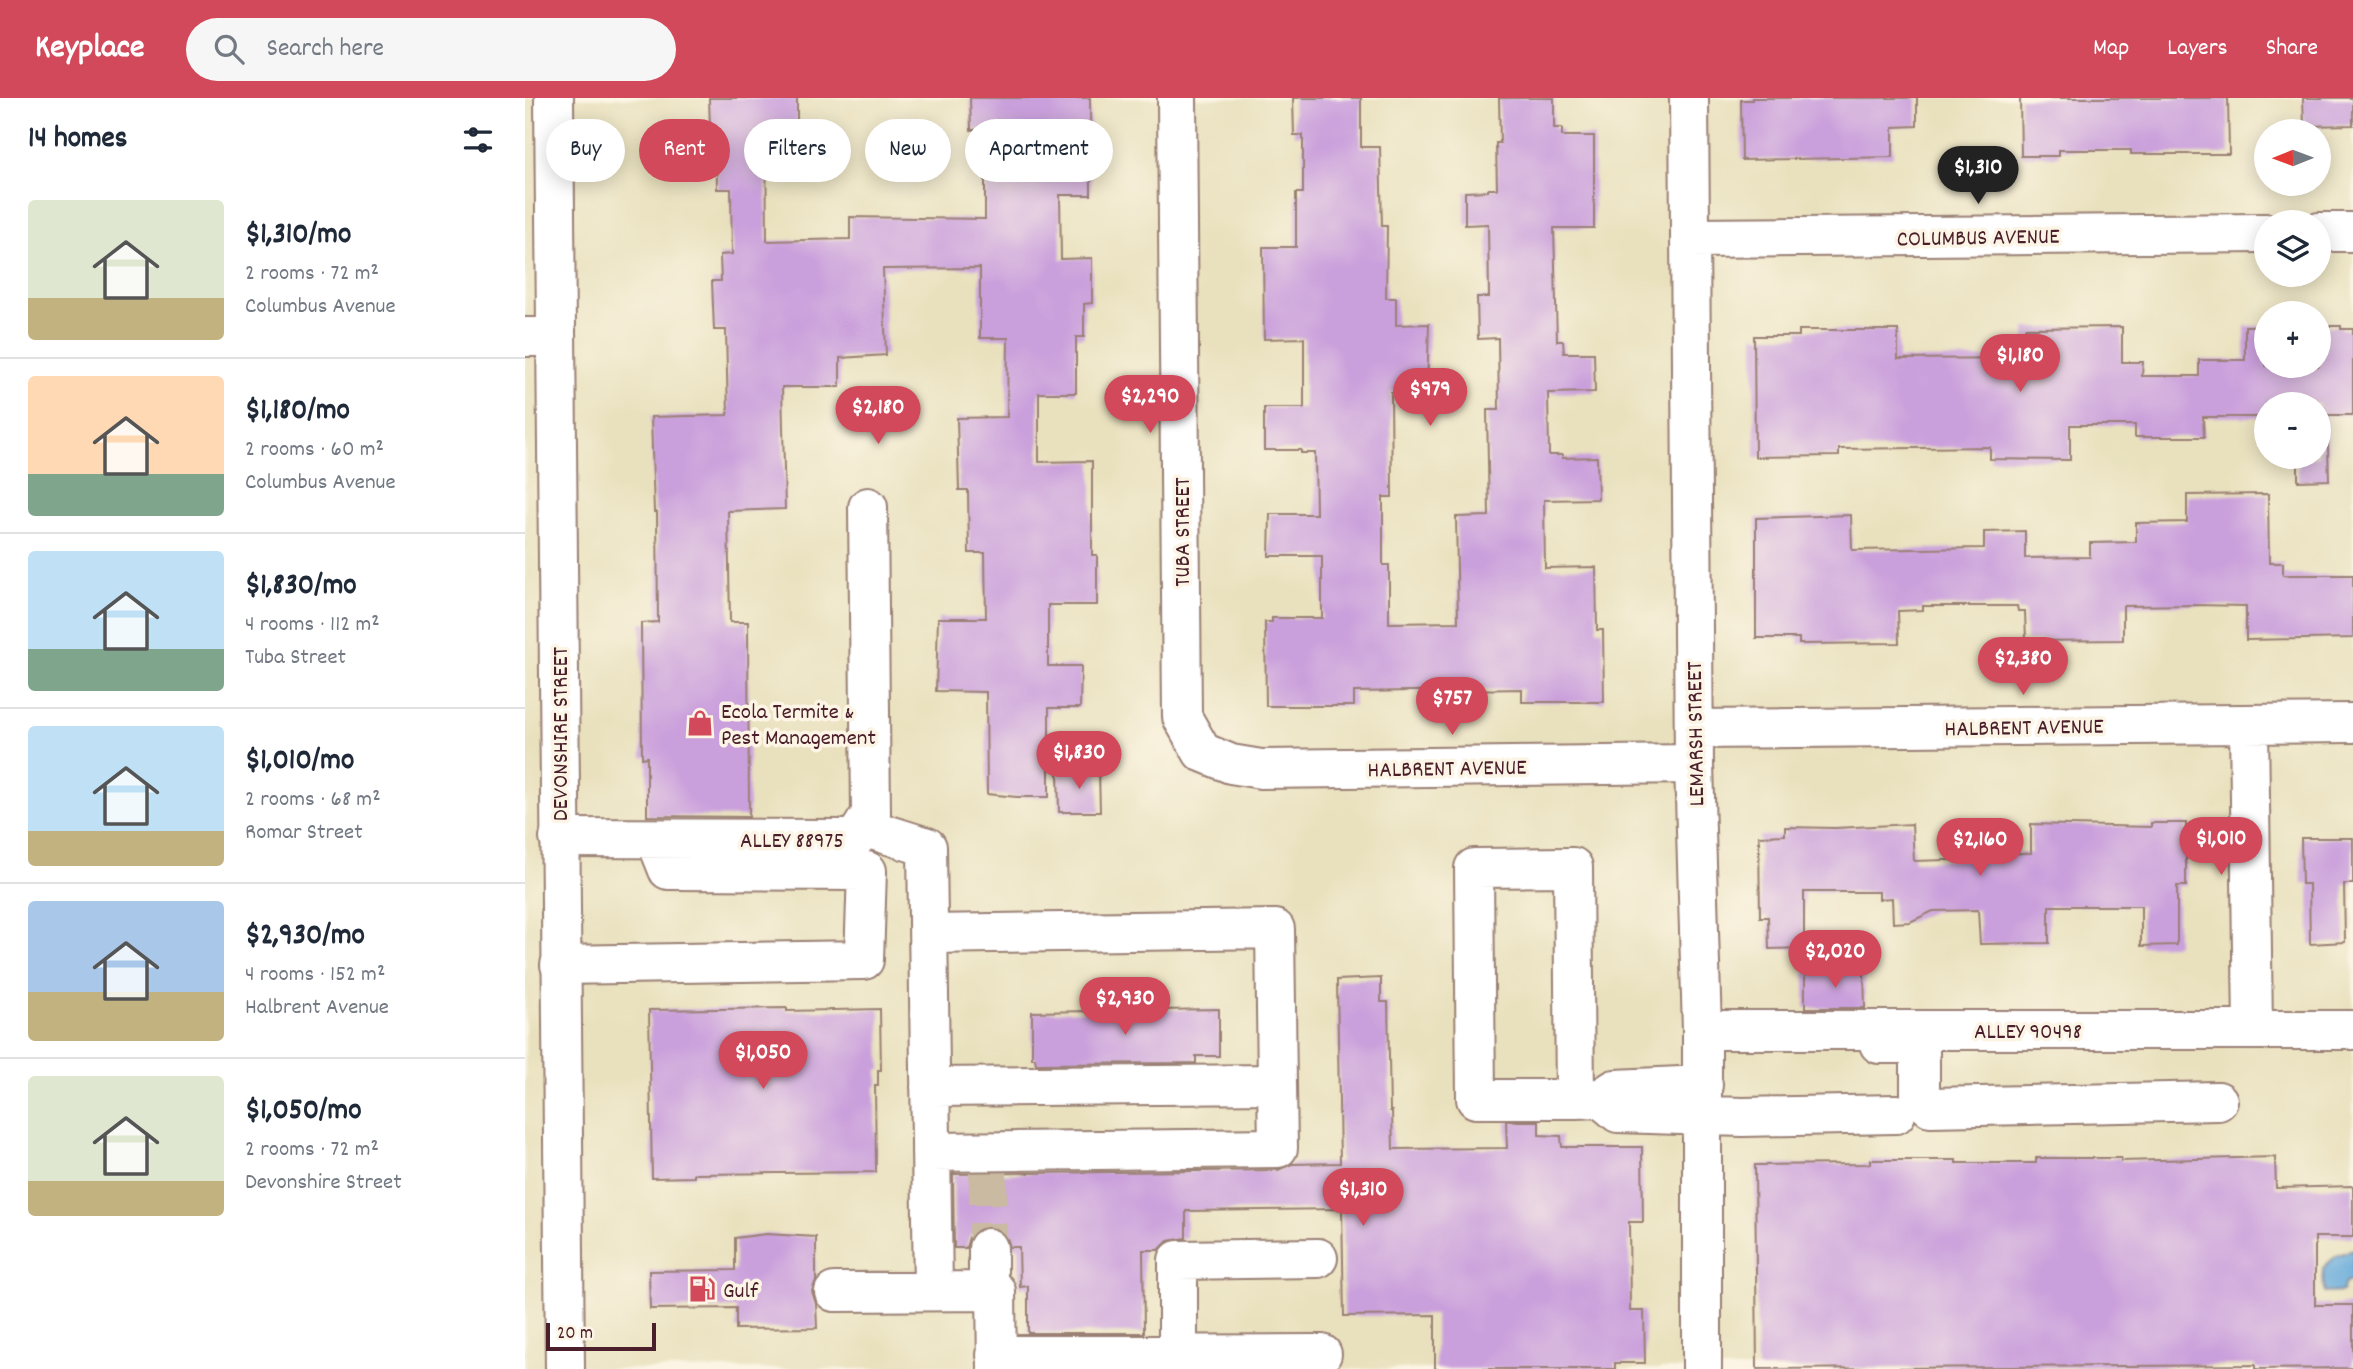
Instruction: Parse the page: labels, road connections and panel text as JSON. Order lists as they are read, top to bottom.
{
  "streets": {
    "street": [
      "COLUMBUS AVENUE",
      "TUBA STREET",
      "HALBRENT AVENUE",
      "DEVONSHIRE STREET",
      "LEMARSH STREET",
      "ALLEY 88975",
      "ALLEY 90498"
    ]
  },
  "crossings": [
    ["COLUMBUS AVENUE", "LEMARSH STREET"],
    ["TUBA STREET", "HALBRENT AVENUE"],
    ["HALBRENT AVENUE", "LEMARSH STREET"],
    ["DEVONSHIRE STREET", "ALLEY 88975"],
    ["LEMARSH STREET", "ALLEY 90498"]
  ],
  "places": {
    "shop": ["Ecola Termite & Pest Management"],
    "fuel station": ["Gulf"]
  },
  "scale_bar": "20 m",
  "north": "left",
  "page": {
    "header": "Keyplace",
    "search": "Search here",
    "nav": ["Map", "Layers", "Share"],
    "heading": "14 homes",
    "map_buttons": ["+", "−"],
    "chip": [
      "Buy",
      "Rent",
      "Filters",
      "New",
      "Apartment"
    ],
    "price": [
      "$1,310",
      "$1,180",
      "$979",
      "$2,290",
      "$2,180",
      "$2,380",
      "$757",
      "$1,830",
      "$1,010",
      "$2,160",
      "$2,020",
      "$2,930",
      "$1,050",
      "$1,310"
    ],
    "list": [
      {
        "name": "$1,310/mo",
        "note": "2 rooms · 72 m² · Columbus Avenue"
      },
      {
        "name": "$1,180/mo",
        "note": "2 rooms · 60 m² · Columbus Avenue"
      },
      {
        "name": "$1,830/mo",
        "note": "4 rooms · 112 m² · Tuba Street"
      },
      {
        "name": "$1,010/mo",
        "note": "2 rooms · 68 m² · Romar Street"
      },
      {
        "name": "$2,930/mo",
        "note": "4 rooms · 152 m² · Halbrent Avenue"
      },
      {
        "name": "$1,050/mo",
        "note": "2 rooms · 72 m² · Devonshire Street"
      }
    ],
    "scale": "20 m"
  }
}
